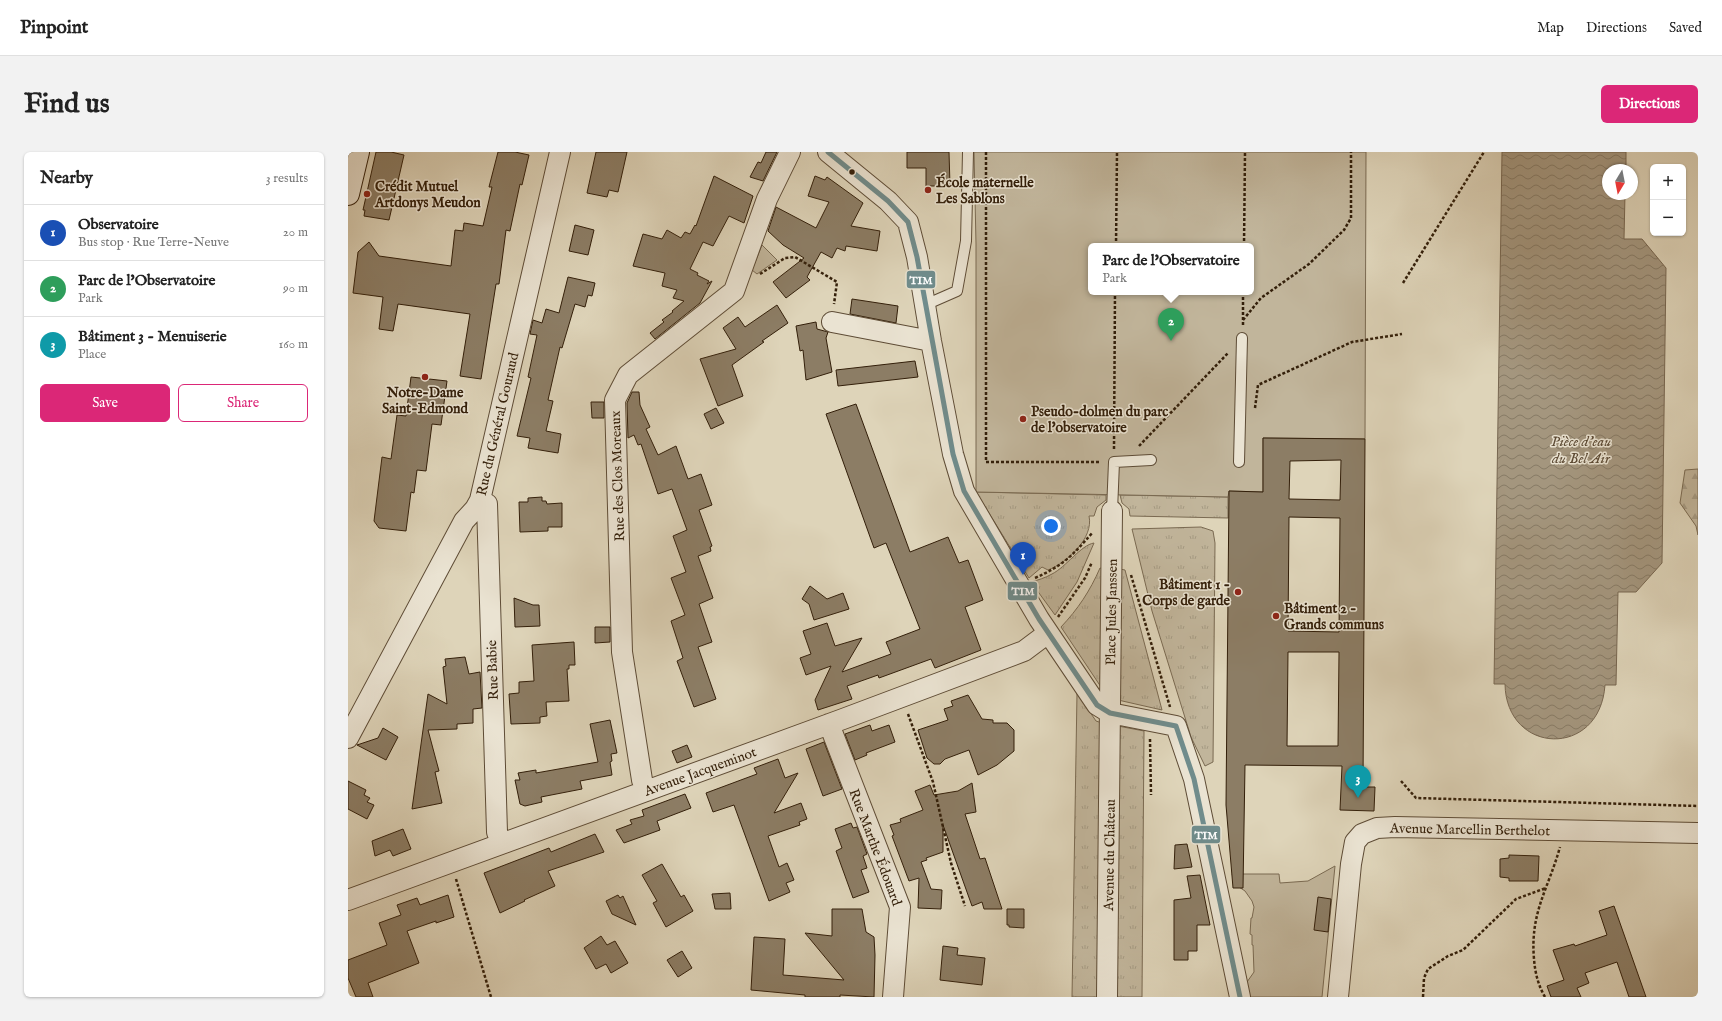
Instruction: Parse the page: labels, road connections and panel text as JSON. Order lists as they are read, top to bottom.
{
  "streets": {
    "street": [
      "Rue du Général Gouraud",
      "Rue des Clos Moreaux",
      "Place Jules Janssen",
      "Rue Babie",
      "Avenue Jacqueminot",
      "Avenue Marcellin Berthelot",
      "Rue Marthe Édouard",
      "Avenue du Château"
    ]
  },
  "crossings": [
    ["Rue du Général Gouraud", "Rue Babie"],
    ["Rue des Clos Moreaux", "Avenue Jacqueminot"],
    ["Place Jules Janssen", "Avenue du Château"],
    ["Rue Babie", "Avenue Jacqueminot"],
    ["Avenue Jacqueminot", "Rue Marthe Édouard"]
  ],
  "water": ["Pièce d'eau du Bel Air"],
  "places": [
    "École maternelle Les Sablons",
    "Crédit Mutuel Artdonys Meudon",
    "Notre-Dame Saint-Edmond",
    "Pseudo-dolmen du parc de l'observatoire",
    "Bâtiment 1 - Corps de garde",
    "Bâtiment 2 - Grands communs"
  ],
  "lines": ["transit line TIM"],
  "north": "bottom",
  "page": {
    "header": "Pinpoint",
    "nav": ["Map", "Directions", "Saved"],
    "buttons": [
      "Directions",
      ["Save", "Share"]
    ],
    "title": "Find us",
    "heading": ["Nearby", "3 results"],
    "map_buttons": ["+", "−"],
    "list": [
      {
        "mark": "1",
        "name": "Observatoire",
        "note": "Bus stop · Rue Terre-Neuve",
        "value": "20 m"
      },
      {
        "mark": "2",
        "name": "Parc de l'Observatoire",
        "note": "Park",
        "value": "90 m"
      },
      {
        "mark": "3",
        "name": "Bâtiment 3 - Menuiserie",
        "note": "Place",
        "value": "160 m"
      }
    ],
    "popup": ["Parc de l'Observatoire", "Park"],
    "pins": ["2", "1", "3"]
  }
}
